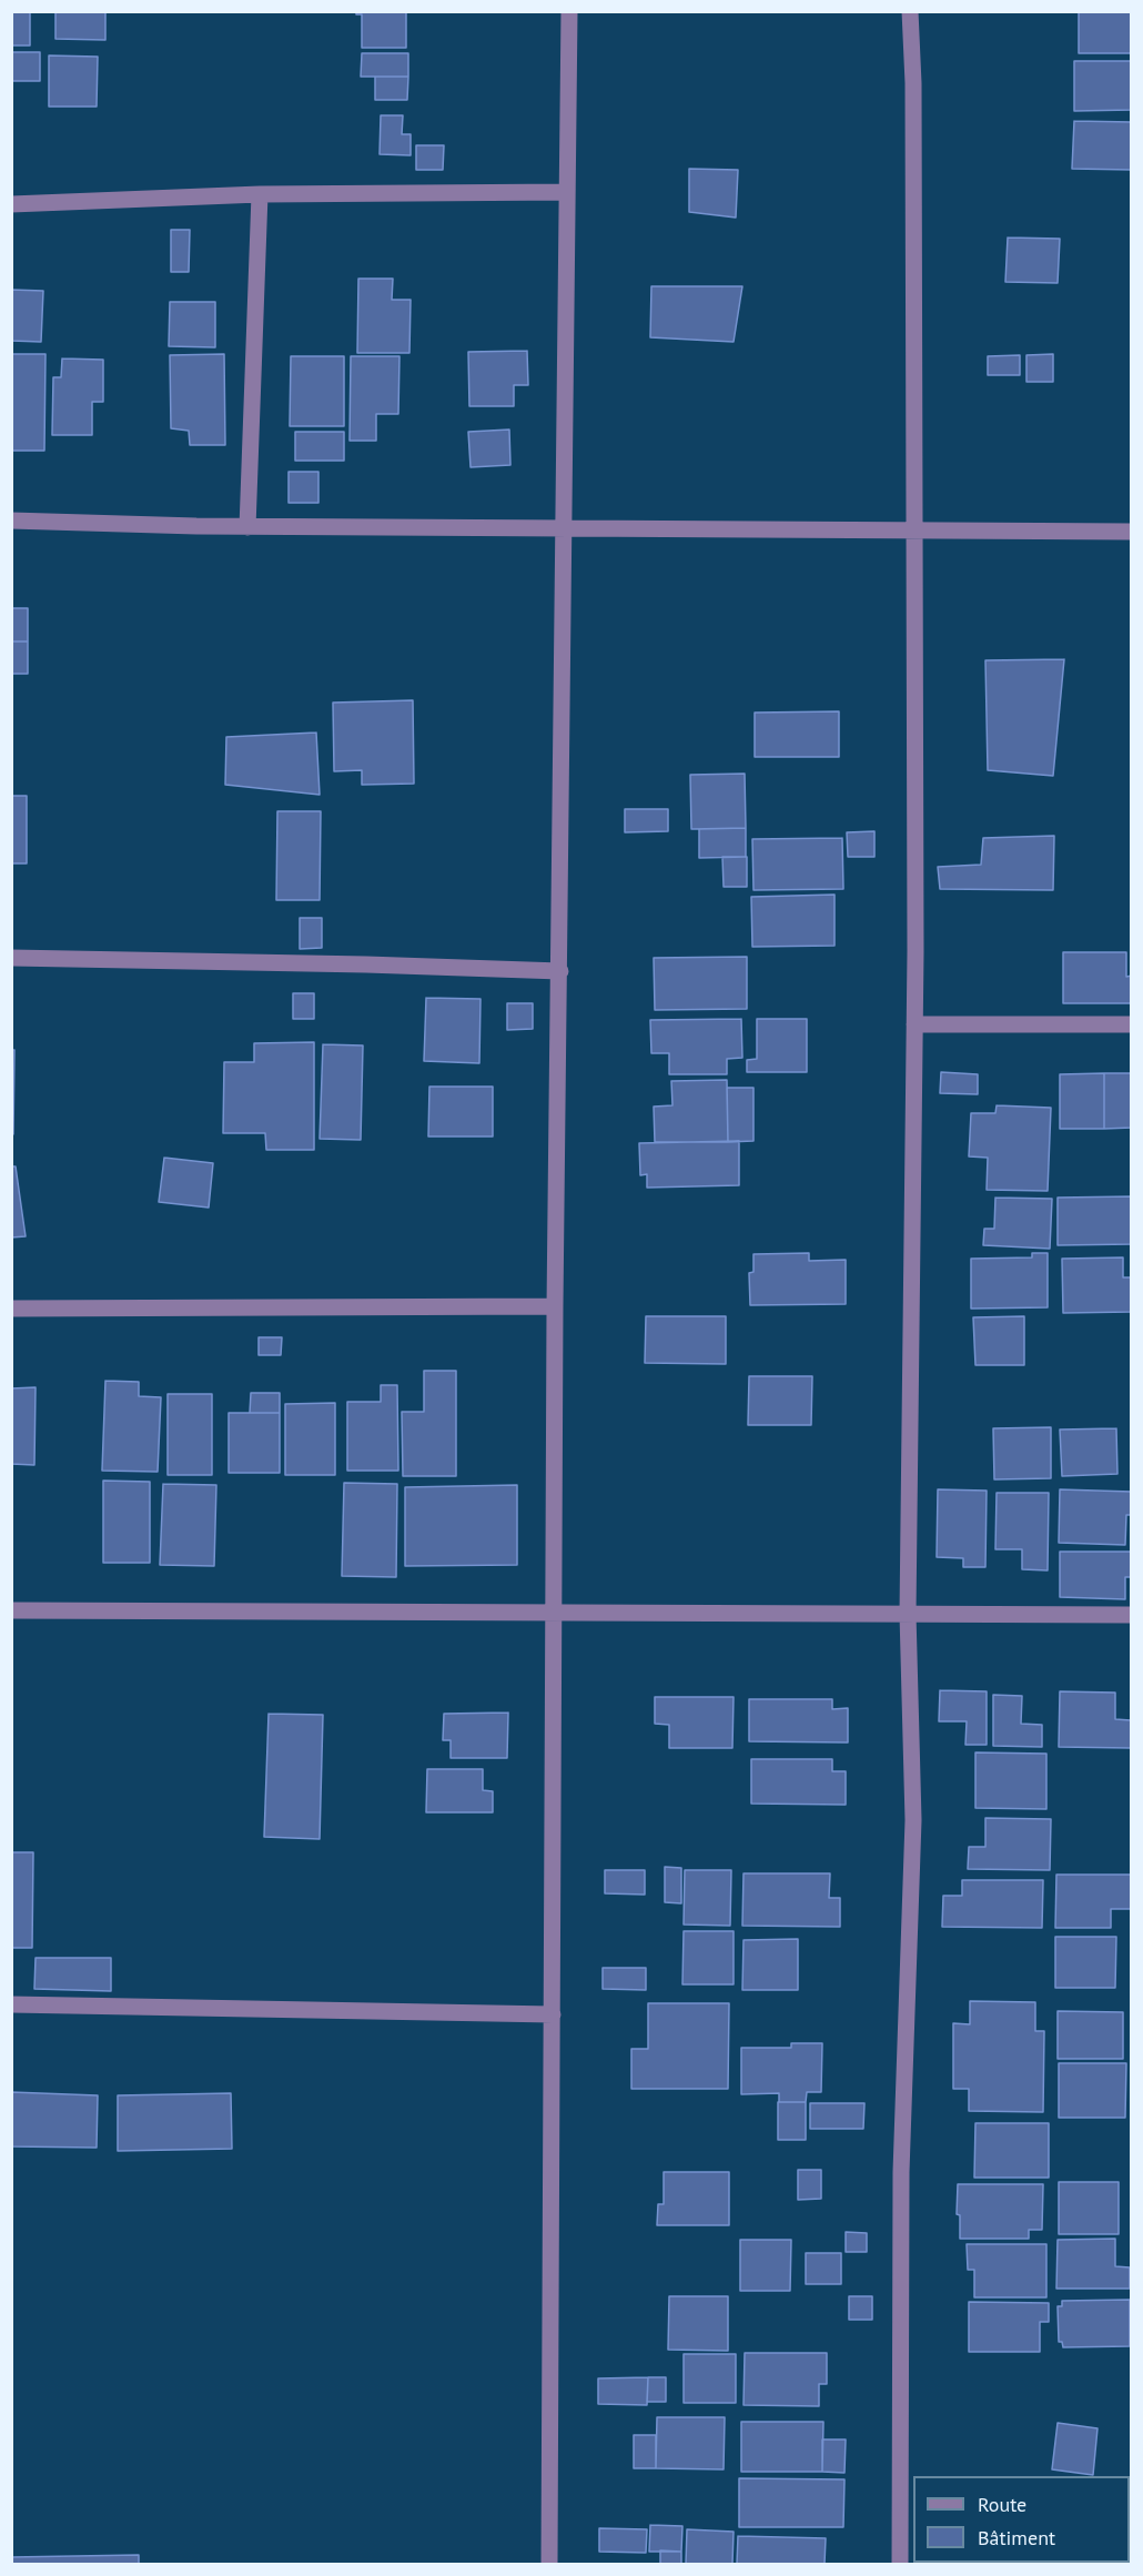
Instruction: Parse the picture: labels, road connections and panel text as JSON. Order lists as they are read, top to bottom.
{
  "legend": ["Route", "Bâtiment"]
}
